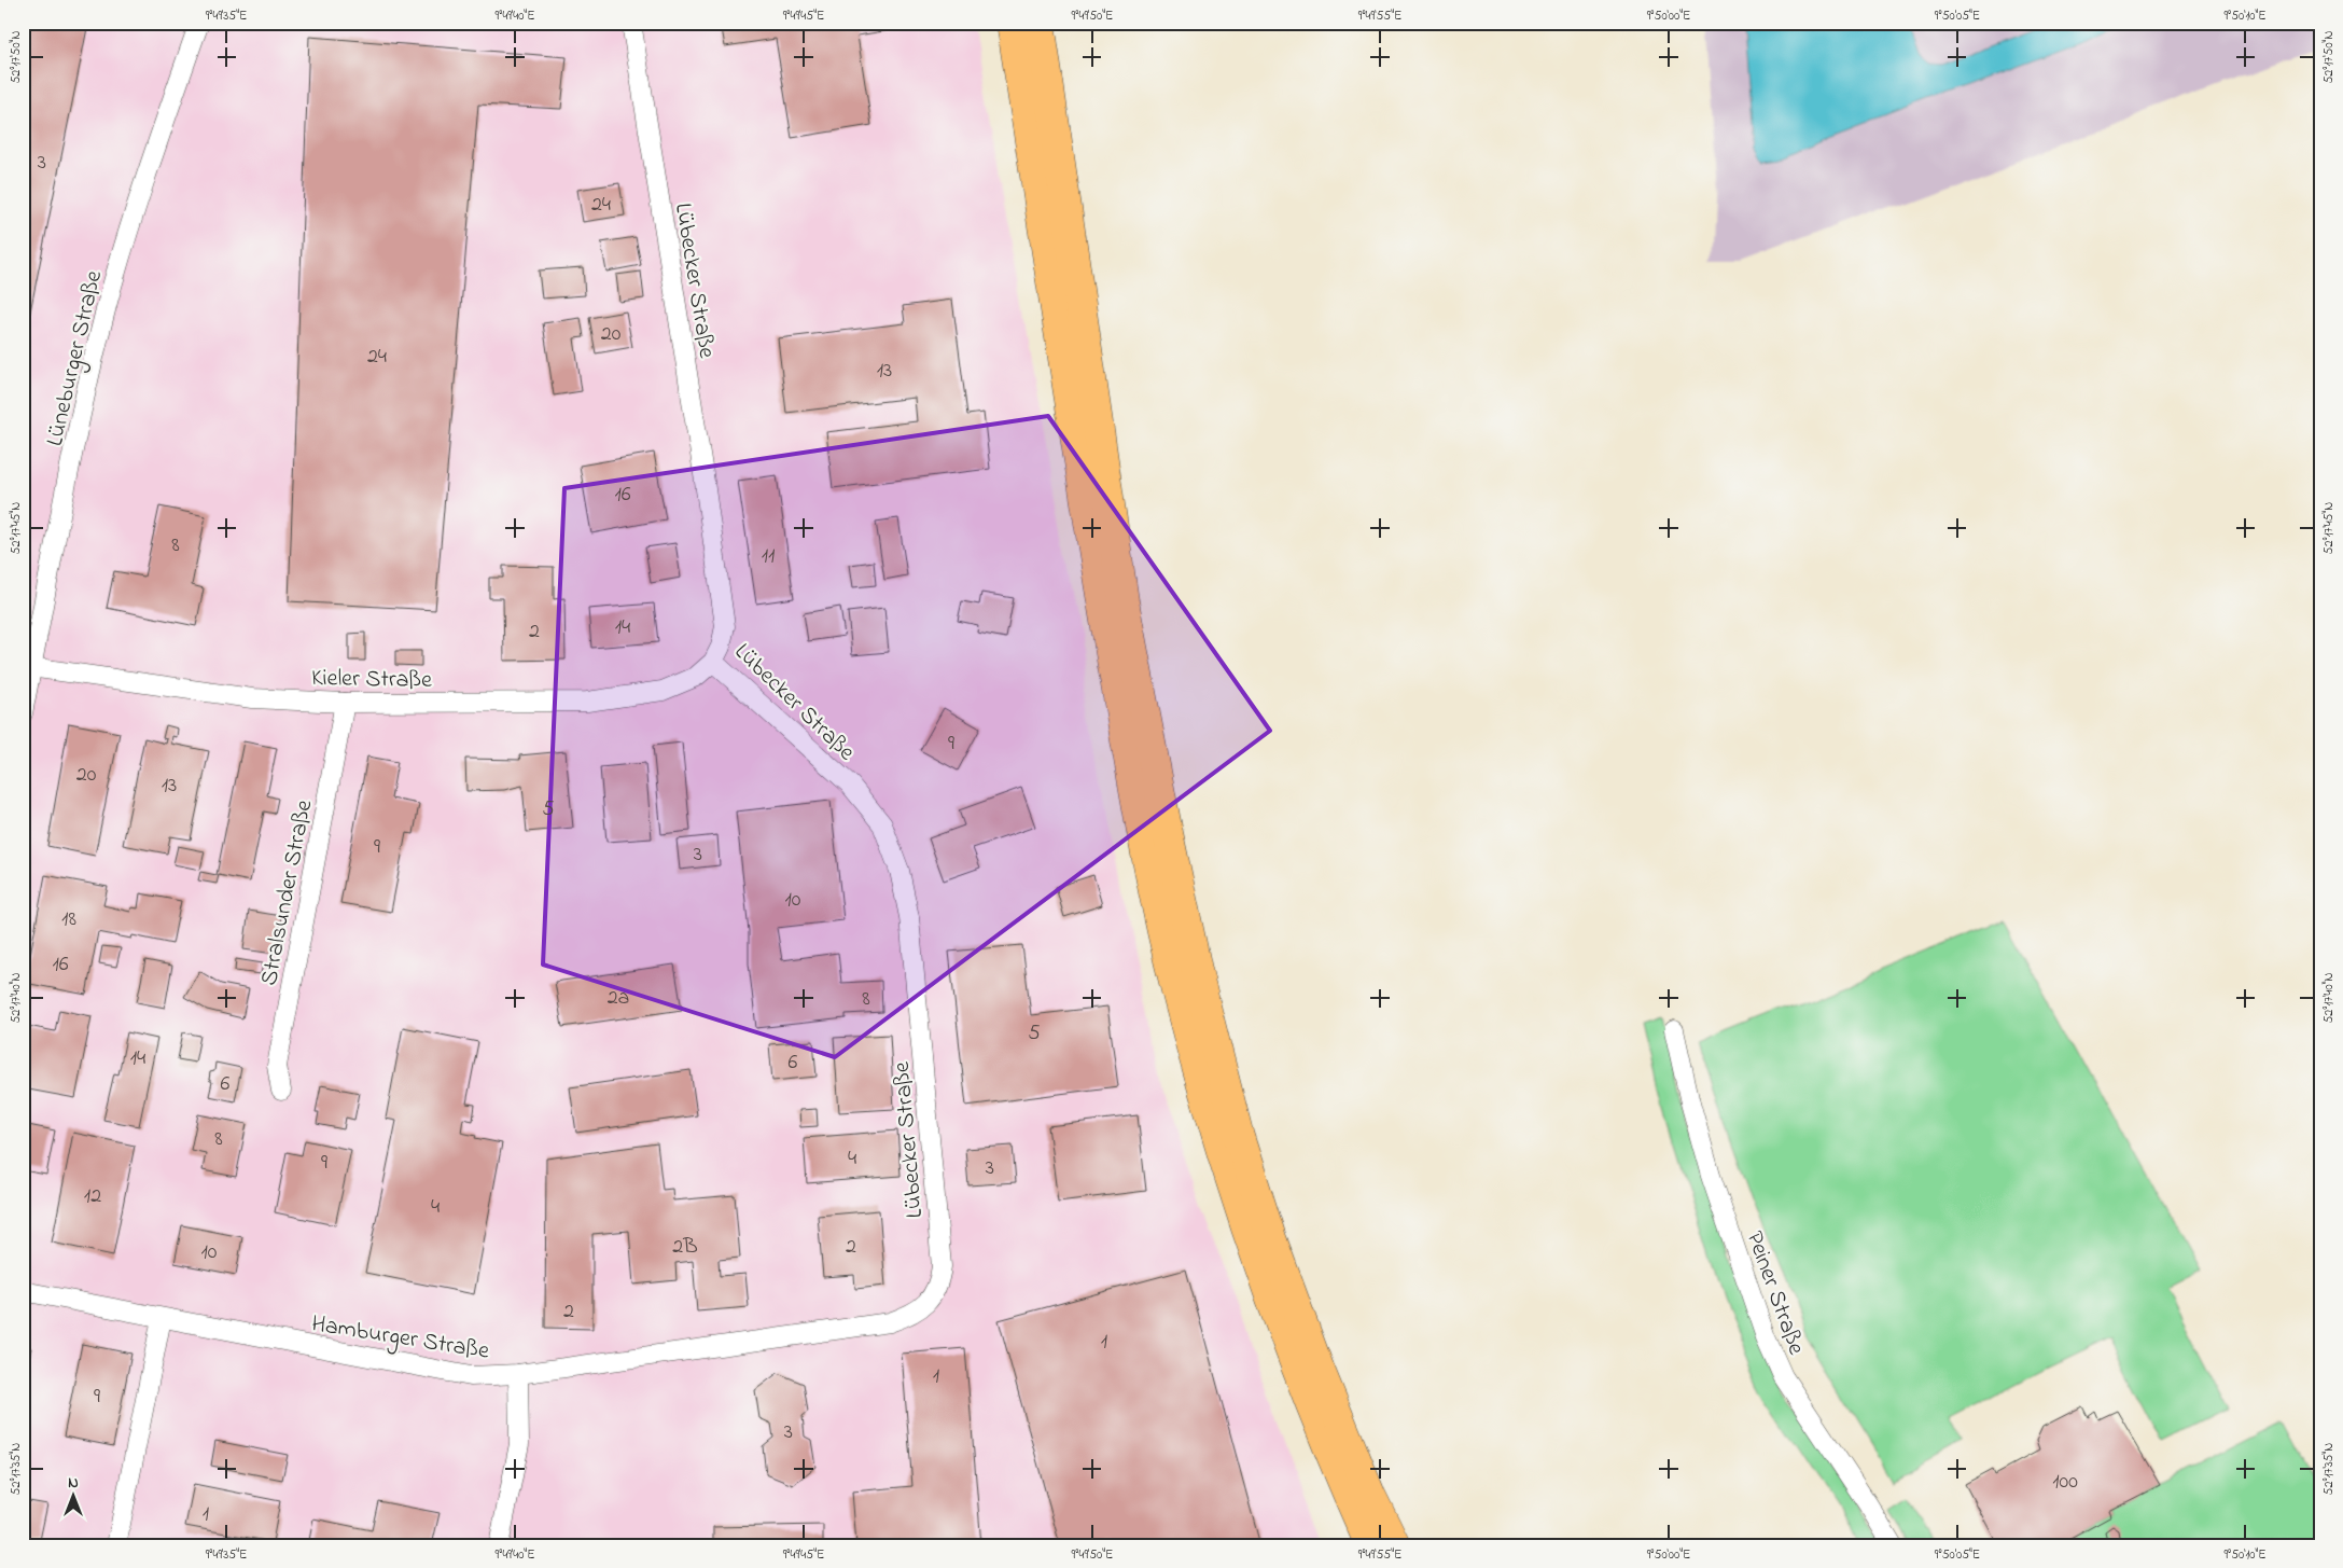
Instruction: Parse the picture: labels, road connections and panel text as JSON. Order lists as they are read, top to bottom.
{
  "streets": {
    "street": [
      "Lübecker Straße",
      "Lüneburger Straße",
      "Kieler Straße",
      "Stralsunder Straße",
      "Peiner Straße",
      "Hamburger Straße"
    ]
  },
  "crossings": [
    ["Lübecker Straße", "Kieler Straße"],
    ["Lübecker Straße", "Hamburger Straße"],
    ["Lüneburger Straße", "Kieler Straße"],
    ["Kieler Straße", "Stralsunder Straße"]
  ],
  "house_numbers": [
    "3",
    "24",
    "20",
    "24",
    "13",
    "16",
    "8",
    "11",
    "14",
    "2",
    "9",
    "20",
    "13",
    "5",
    "9",
    "3",
    "10",
    "18",
    "16",
    "2a",
    "8",
    "5",
    "14",
    "6",
    "6",
    "8",
    "4",
    "9",
    "3",
    "12",
    "4",
    "2B",
    "2",
    "10",
    "2",
    "1",
    "1",
    "9",
    "3",
    "100",
    "1"
  ],
  "north": "top",
  "coordinates": [
    "9°49'35\"E",
    "9°49'40\"E",
    "9°49'45\"E",
    "9°49'50\"E",
    "9°49'55\"E",
    "9°50'00\"E",
    "9°50'05\"E",
    "9°50'10\"E",
    "52°17'50\"N",
    "52°17'45\"N",
    "52°17'40\"N",
    "52°17'35\"N"
  ]
}
